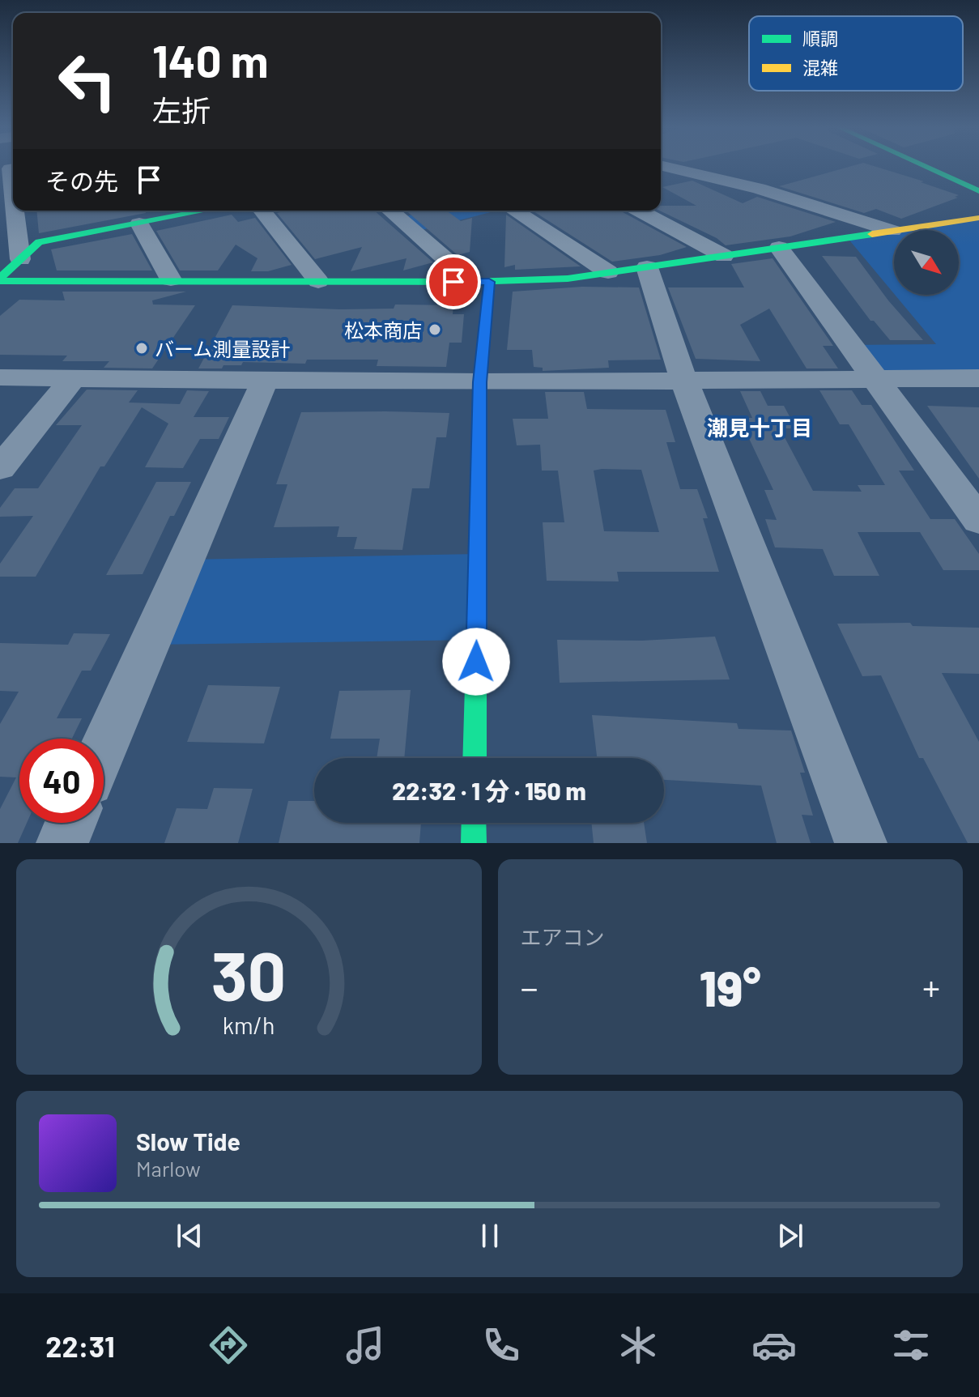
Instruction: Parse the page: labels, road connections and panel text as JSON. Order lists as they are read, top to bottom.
{
  "districts": ["潮見十丁目"],
  "places": ["松本商店", "バーム測量設計"],
  "legend": ["順調", "混雑"],
  "north": "bottom right",
  "page": {
    "turn": ["140 m", "左折"],
    "then": "その先",
    "limit": "40",
    "trip": "22:32 · 1 分 · 150 m",
    "tile": "エアコン",
    "heat": ["−", "19°", "+"],
    "song": ["Slow Tide", "Marlow"],
    "tabs": "22:31",
    "gauge": ["30", "km/h"]
  }
}
